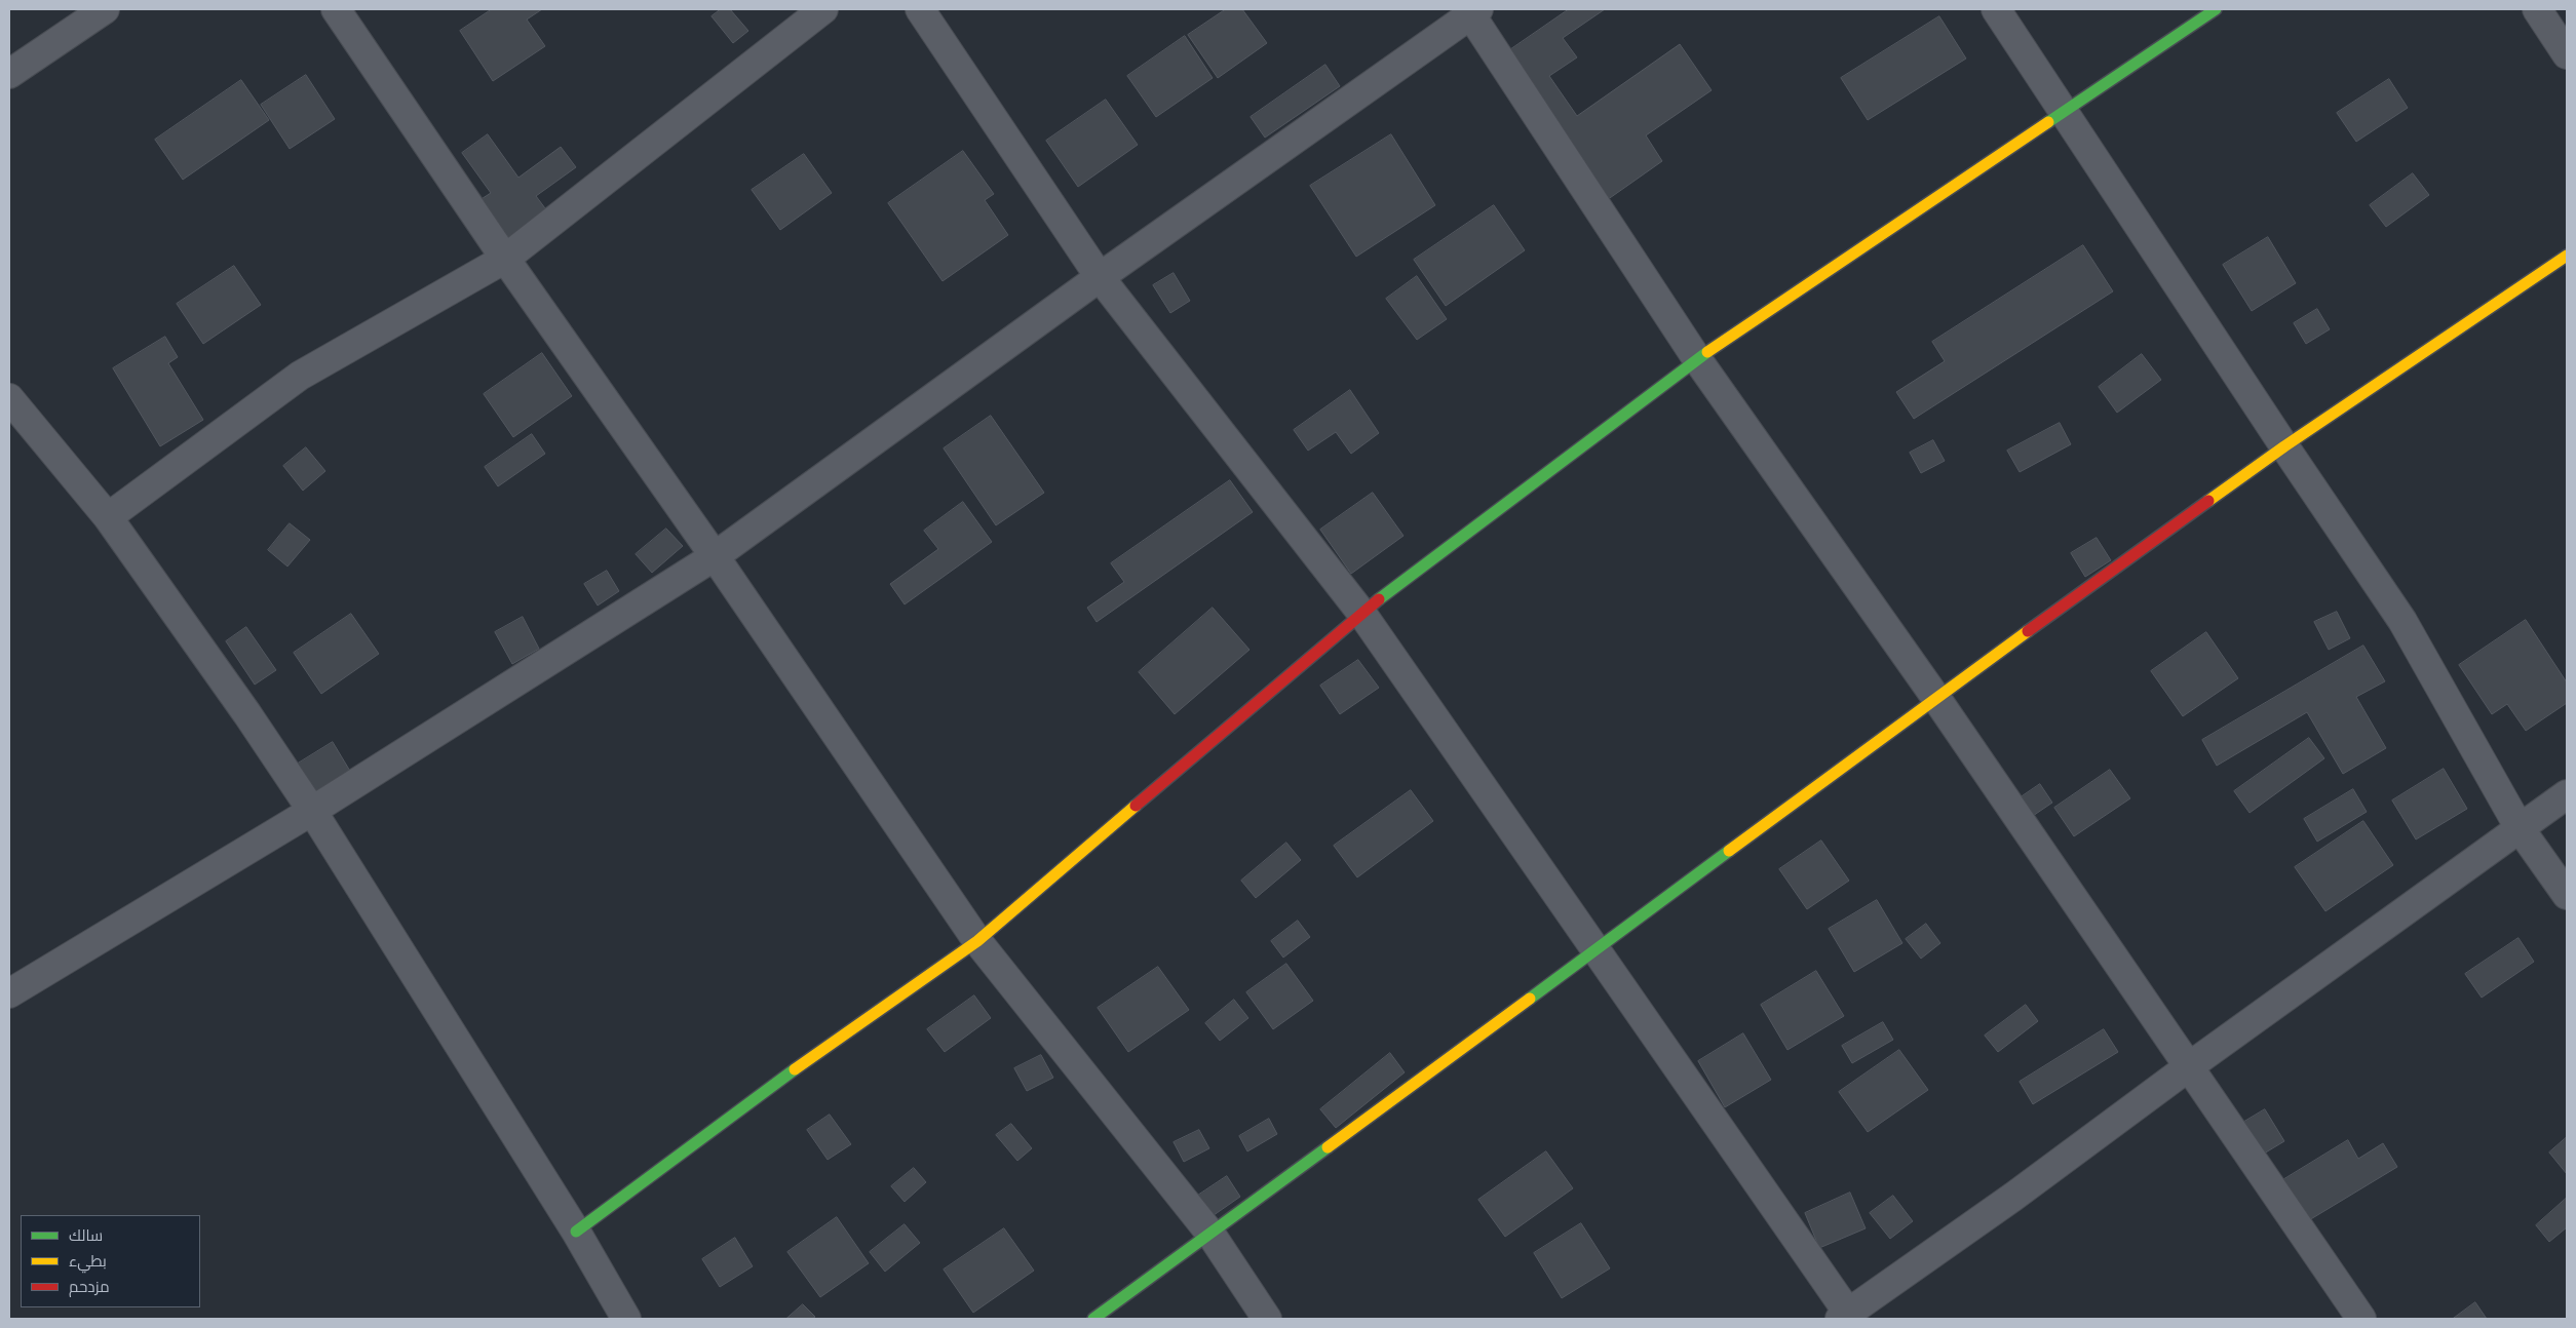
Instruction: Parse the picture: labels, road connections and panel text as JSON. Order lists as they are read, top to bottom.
{
  "legend": ["سالك", "بطيء", "مزدحم"]
}
